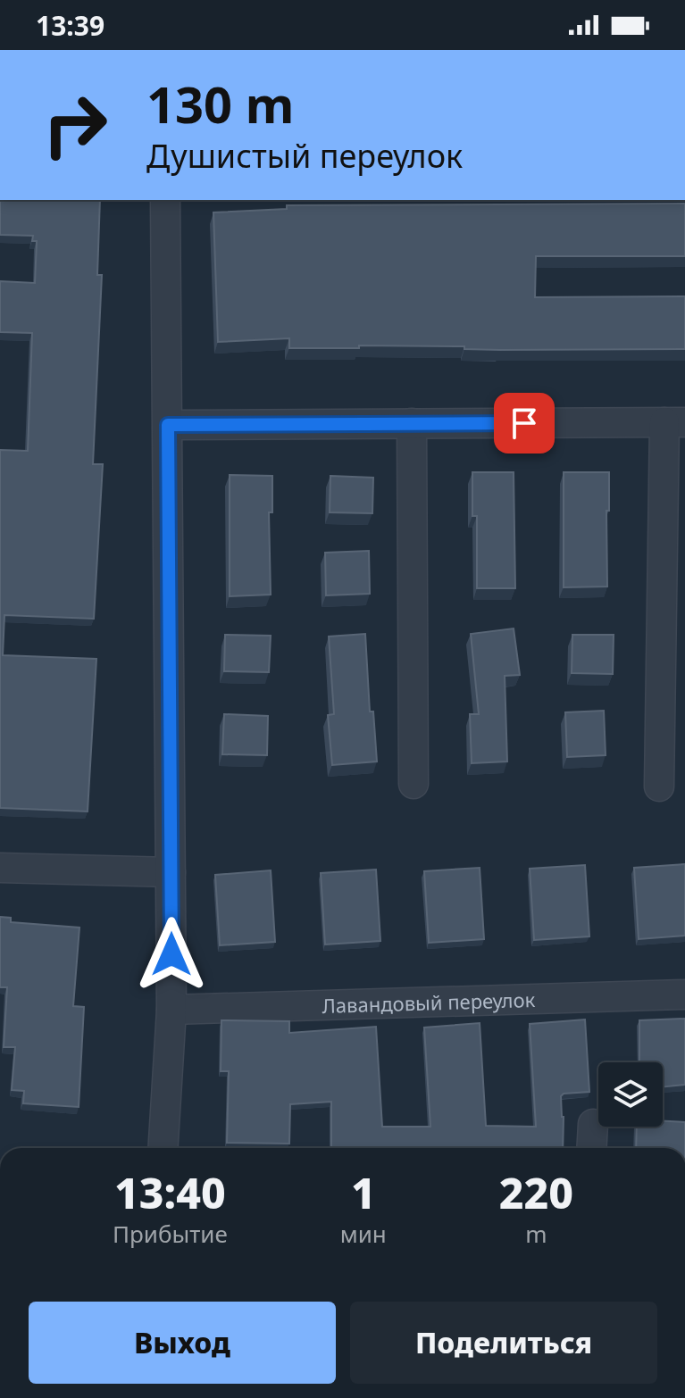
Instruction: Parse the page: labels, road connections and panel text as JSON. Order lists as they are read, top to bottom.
{
  "streets": {
    "street": ["Лавандовый переулок"]
  },
  "page": {
    "status": "13:39",
    "turn": ["130 m", "Душистый переулок"],
    "eta": [
      "13:40",
      "Прибытие",
      "1",
      "мин",
      "220",
      "m"
    ],
    "buttons": ["Выход", "Поделиться"]
  }
}
